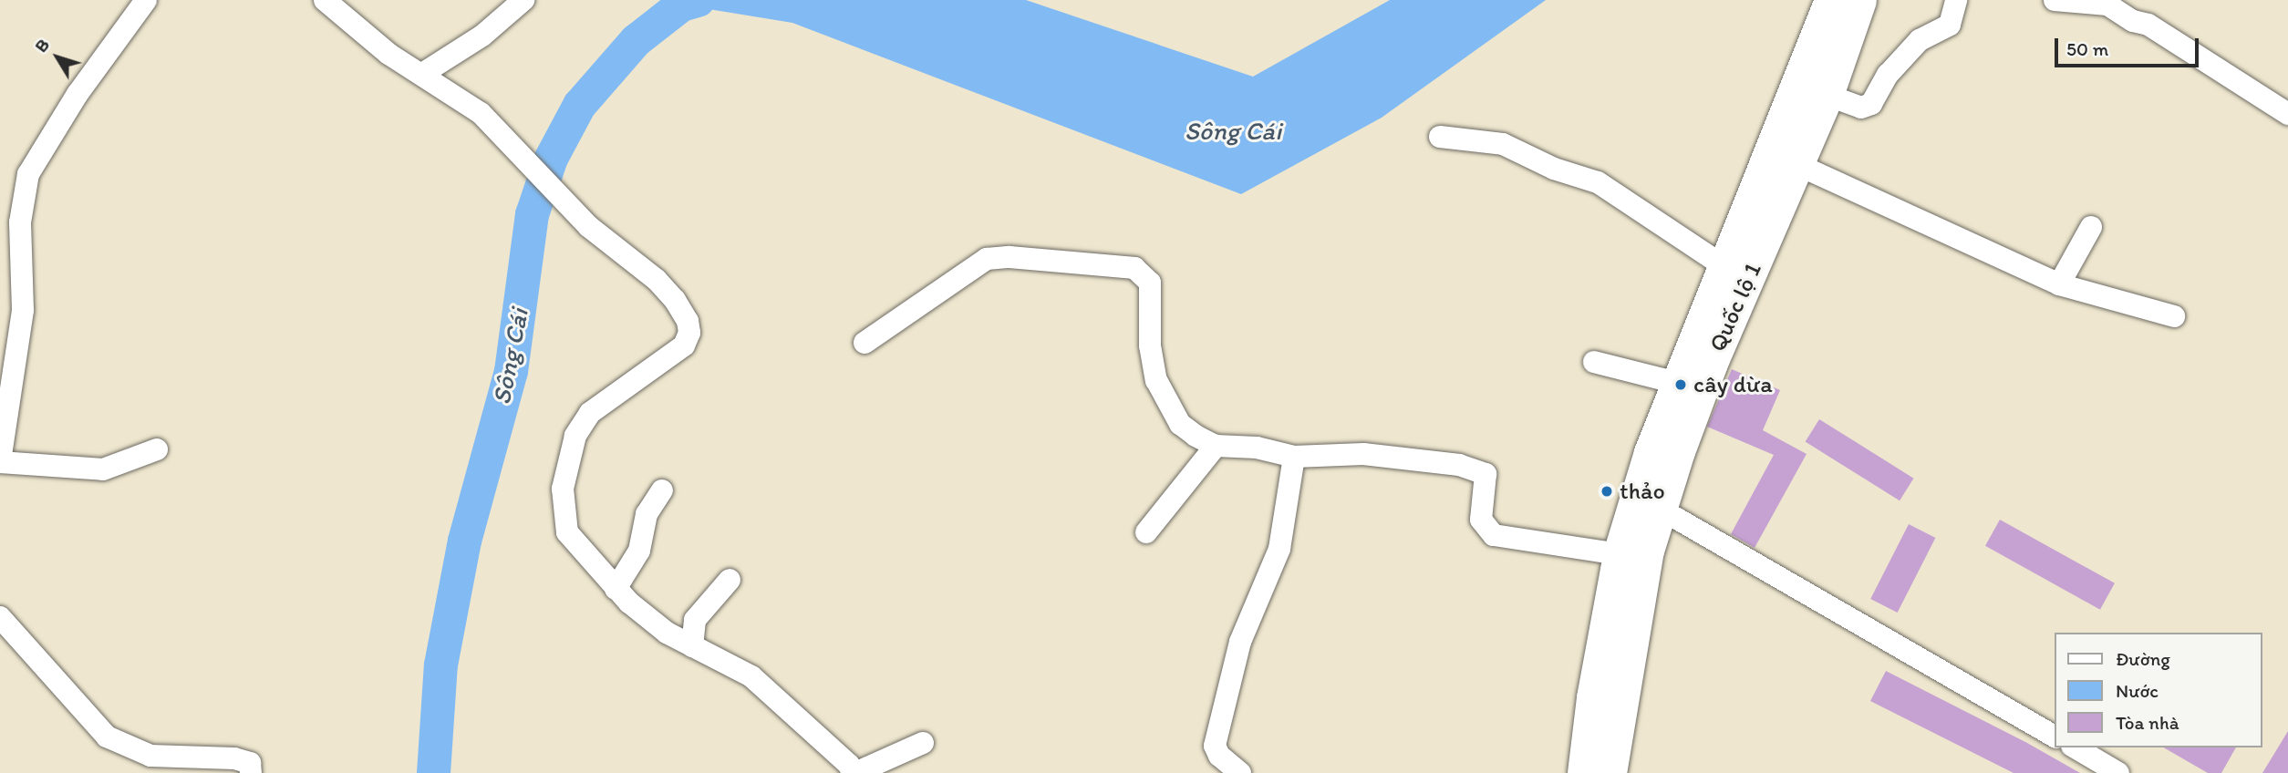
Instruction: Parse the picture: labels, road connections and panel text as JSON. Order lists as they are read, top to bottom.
{
  "streets": {
    "highway": ["Quốc lộ 1"]
  },
  "water": ["Sông Cái"],
  "places": ["cây dừa", "thảo"],
  "legend": ["Đường", "Nước", "Tòa nhà"],
  "scale_bar": "50 m",
  "north": "top left"
}
